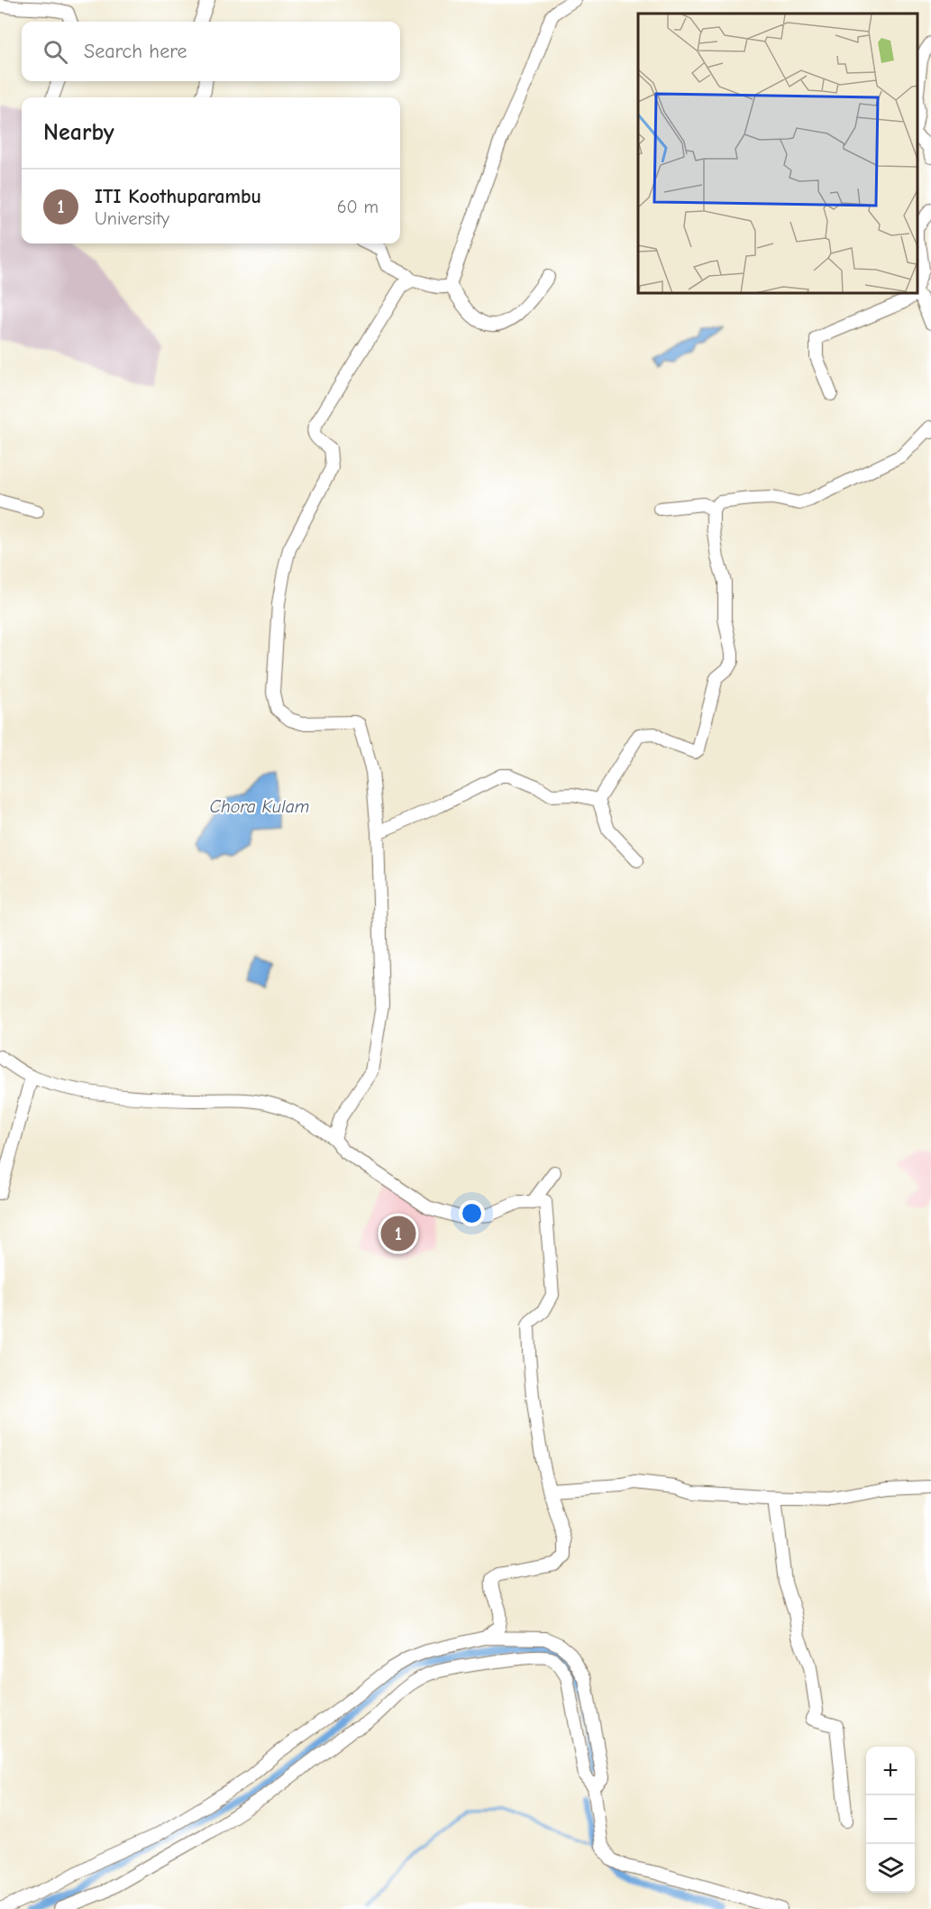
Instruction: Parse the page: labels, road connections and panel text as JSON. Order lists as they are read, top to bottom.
{
  "water": ["Chora Kulam"],
  "page": {
    "search": "Search here",
    "heading": "Nearby",
    "list": [
      {
        "mark": "1",
        "name": "ITI Koothuparambu",
        "note": "University",
        "value": "60 m"
      }
    ],
    "pins": "1",
    "map_buttons": ["+", "−"]
  }
}
